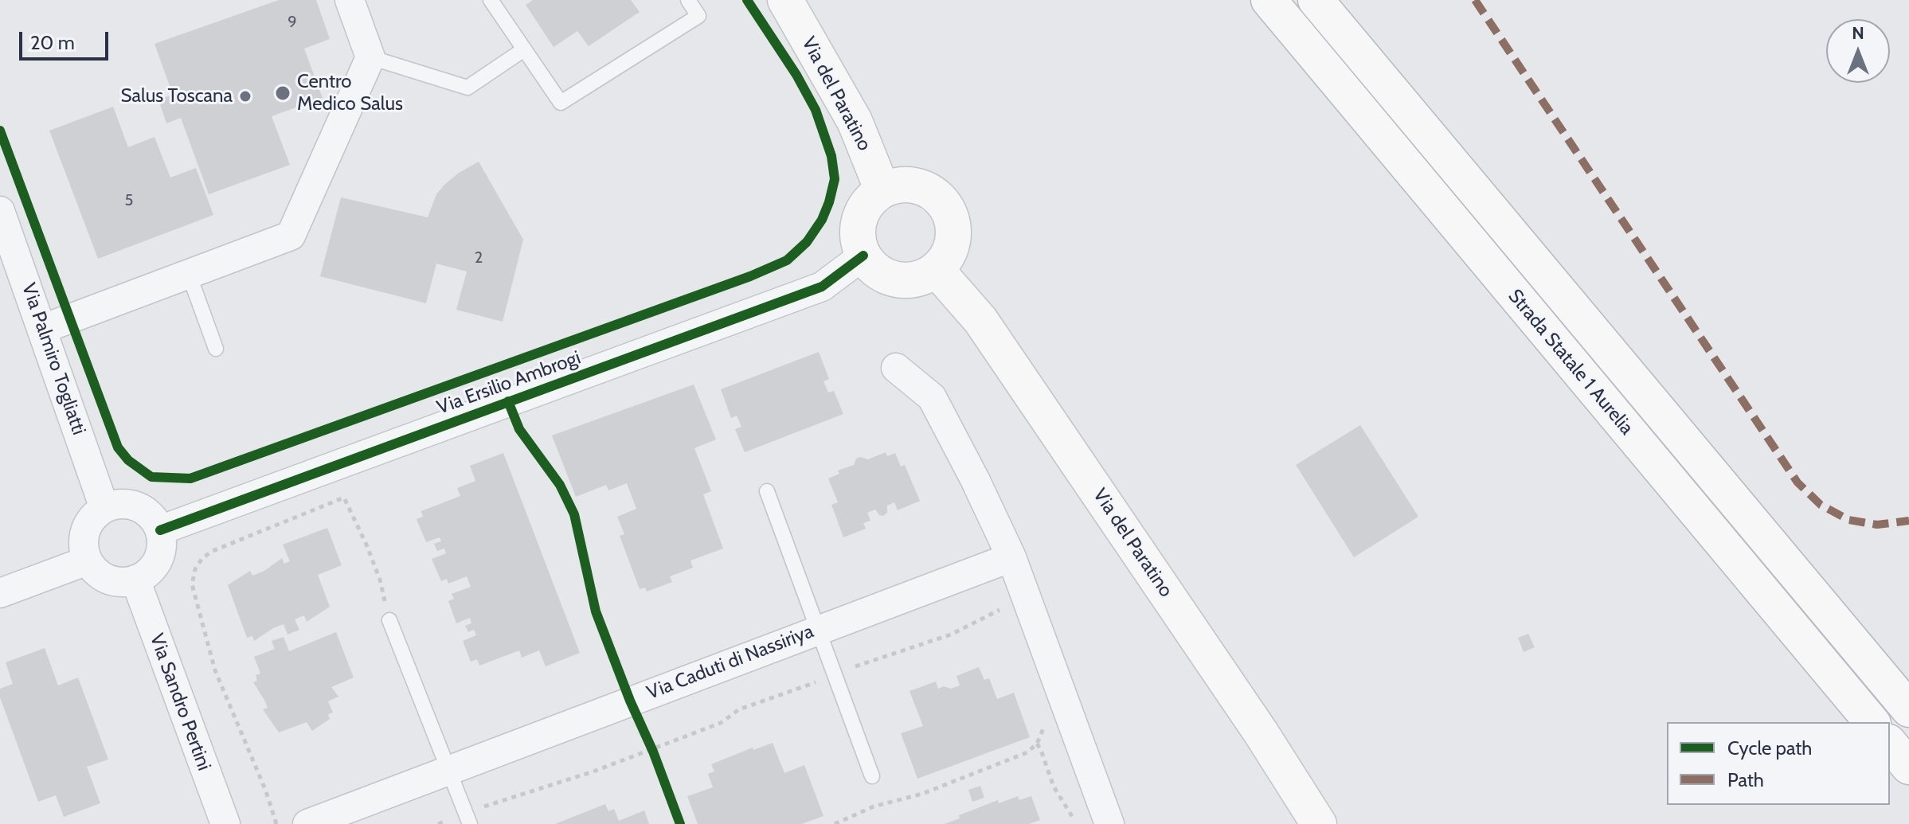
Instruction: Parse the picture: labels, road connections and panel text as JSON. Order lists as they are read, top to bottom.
{
  "streets": {
    "main road": ["Via del Paratino", "Strada Statale 1 Aurelia"],
    "street": [
      "Via Palmiro Togliatti",
      "Via Ersilio Ambrogi",
      "Via Caduti di Nassiriya",
      "Via Sandro Pertini"
    ]
  },
  "crossings": [
    ["Via del Paratino", "Via Ersilio Ambrogi"],
    ["Via Palmiro Togliatti", "Via Ersilio Ambrogi"],
    ["Via Palmiro Togliatti", "Via Sandro Pertini"],
    ["Via Ersilio Ambrogi", "Via Sandro Pertini"]
  ],
  "places": ["Centro Medico Salus", "Salus Toscana"],
  "house_numbers": ["9", "5", "2"],
  "legend": ["Cycle path", "Path"],
  "scale_bar": "20 m",
  "north": "top"
}
